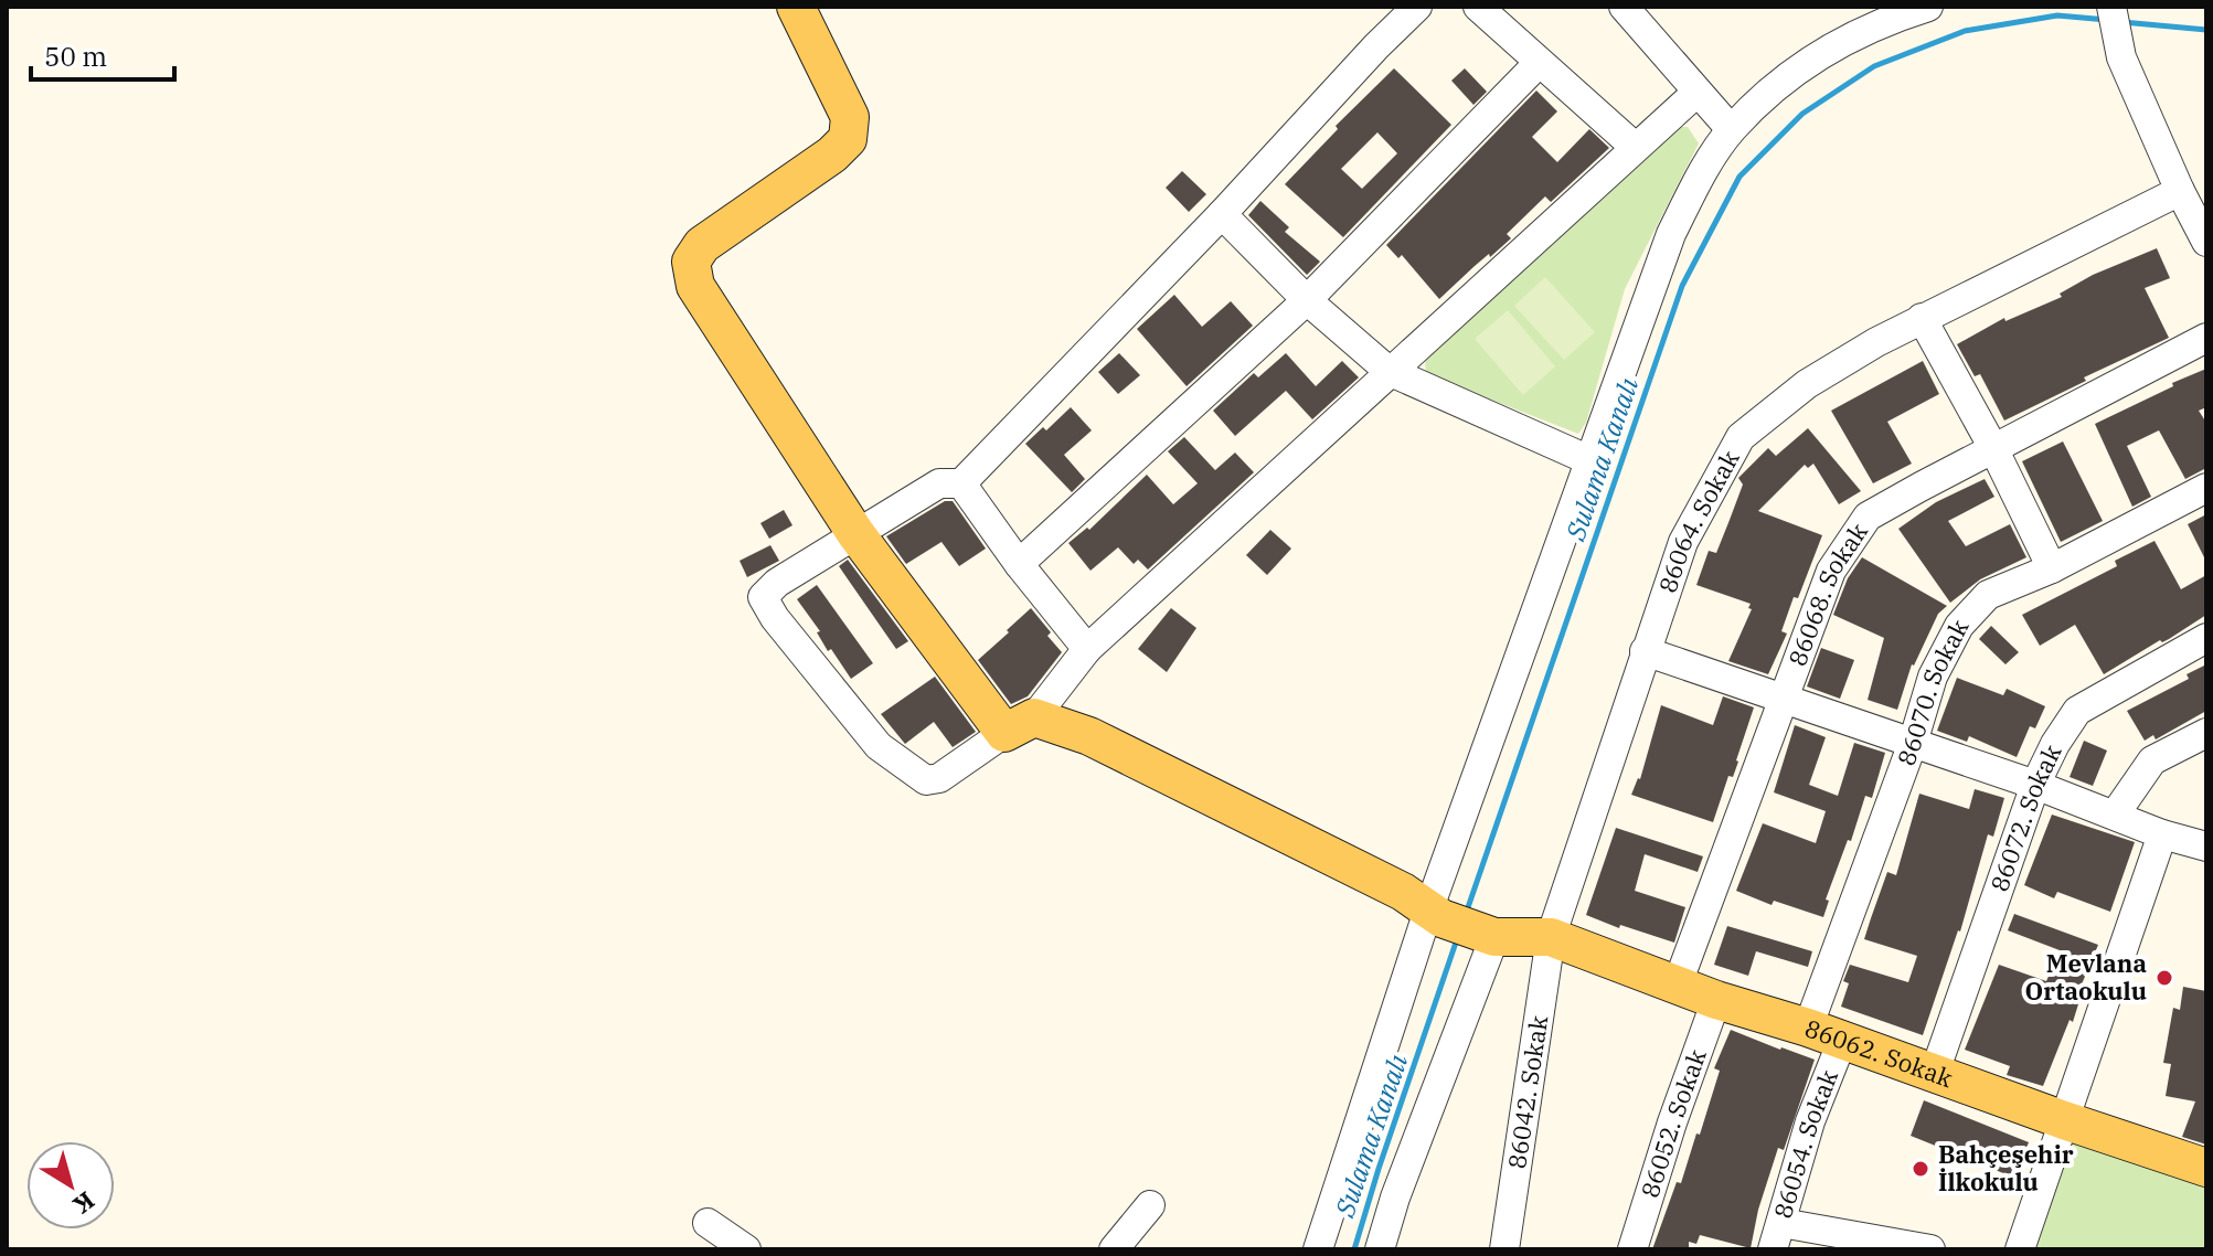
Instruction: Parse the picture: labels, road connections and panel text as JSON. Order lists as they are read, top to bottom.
{
  "streets": {
    "main road": ["86062. Sokak"],
    "street": [
      "86064. Sokak",
      "86068. Sokak",
      "86070. Sokak",
      "86072. Sokak",
      "86042. Sokak",
      "86052. Sokak",
      "86054. Sokak"
    ]
  },
  "crossings": [
    ["86064. Sokak", "86062. Sokak"],
    ["86064. Sokak", "86042. Sokak"],
    ["86068. Sokak", "86062. Sokak"],
    ["86070. Sokak", "86062. Sokak"],
    ["86070. Sokak", "86054. Sokak"],
    ["86072. Sokak", "86062. Sokak"],
    ["86062. Sokak", "86042. Sokak"],
    ["86062. Sokak", "86052. Sokak"],
    ["86062. Sokak", "86054. Sokak"]
  ],
  "water": ["Sulama Kanalı"],
  "places": ["Mevlana Ortaokulu", "Bahçeşehir İlkokulu"],
  "scale_bar": "50 m",
  "north": "bottom right"
}
